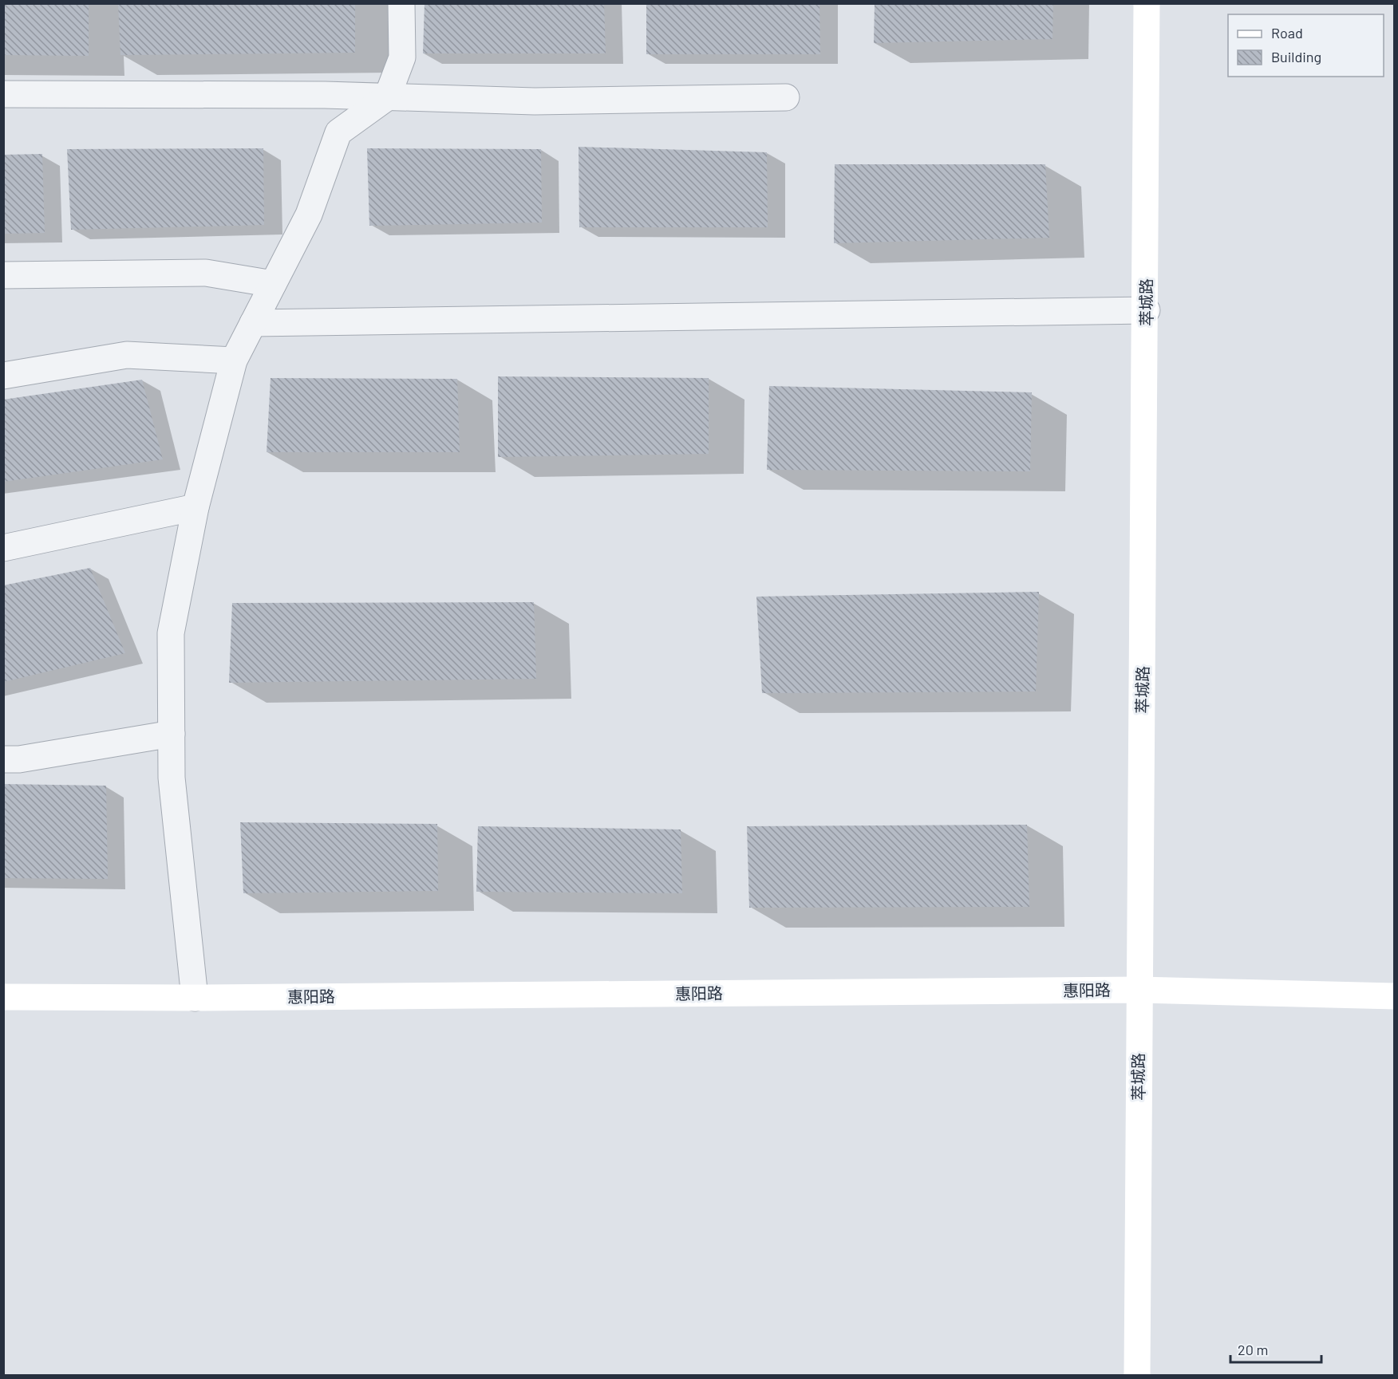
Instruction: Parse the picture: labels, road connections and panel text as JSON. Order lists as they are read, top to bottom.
{
  "streets": {
    "street": ["萃城路", "惠阳路"]
  },
  "crossings": [
    ["萃城路", "惠阳路"]
  ],
  "legend": ["Road", "Building"],
  "scale_bar": "20 m"
}
